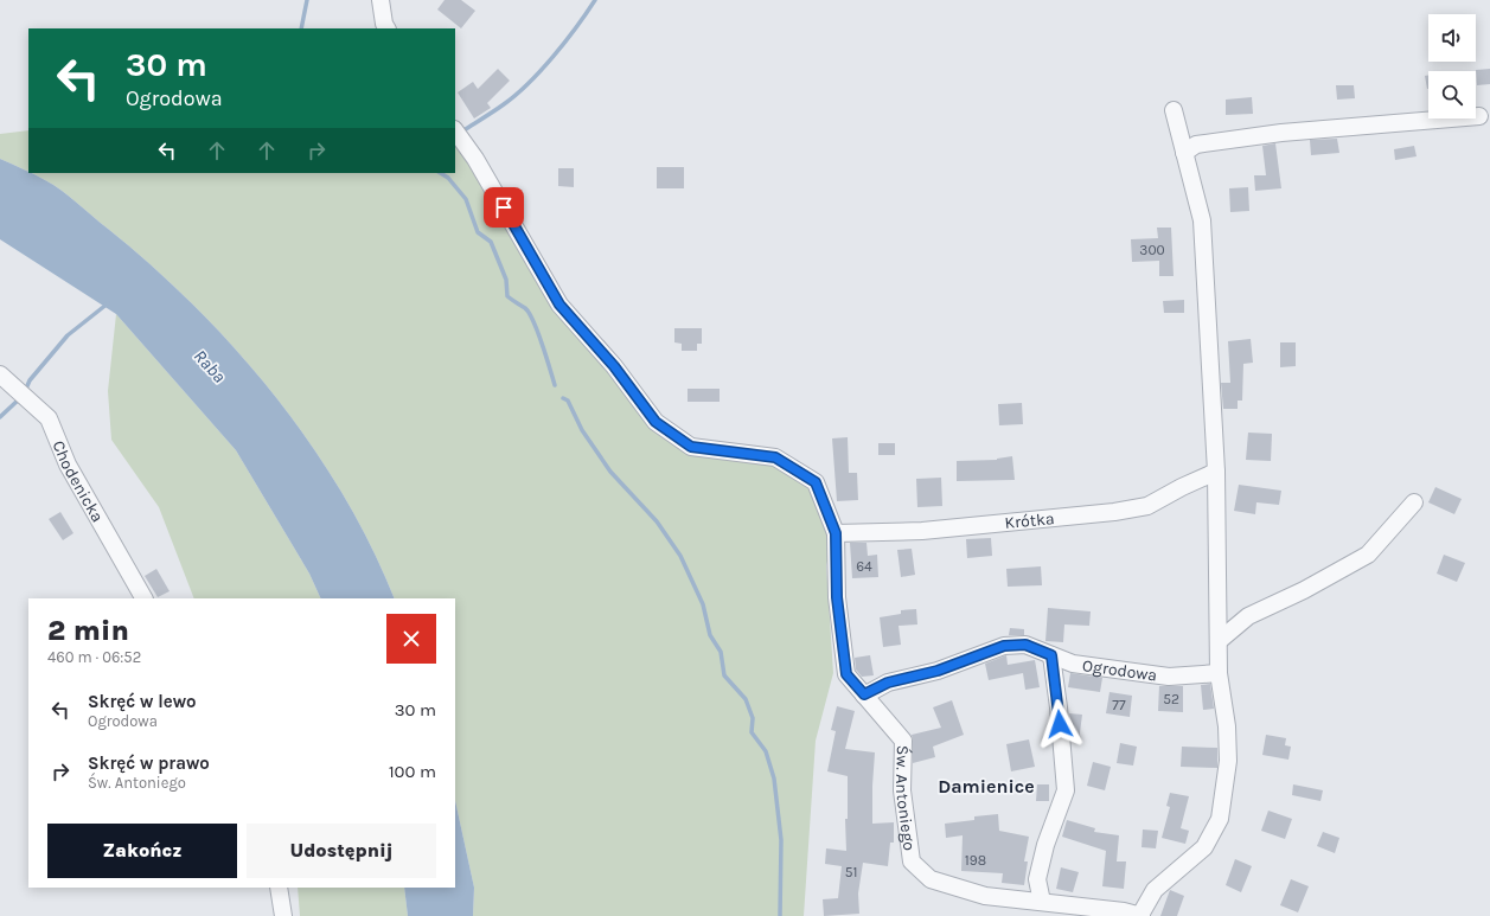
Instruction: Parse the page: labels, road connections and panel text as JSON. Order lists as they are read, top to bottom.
{
  "streets": {
    "street": [
      "Chodenicka",
      "Krótka",
      "Ogrodowa",
      "Św. Antoniego"
    ]
  },
  "crossings": [
    ["Krótka", "Św. Antoniego"],
    ["Ogrodowa", "Św. Antoniego"]
  ],
  "districts": ["Damienice"],
  "water": ["Raba"],
  "house_numbers": [
    "300",
    "64",
    "52",
    "77",
    "198",
    "51"
  ],
  "page": {
    "turn": ["30 m", "Ogrodowa"],
    "heading": ["2 min", "460 m · 06:52"],
    "list": [
      {
        "name": "Skręć w lewo",
        "note": "Ogrodowa",
        "value": "30 m"
      },
      {
        "name": "Skręć w prawo",
        "note": "Św. Antoniego",
        "value": "100 m"
      }
    ],
    "buttons": ["Zakończ", "Udostępnij"]
  }
}
